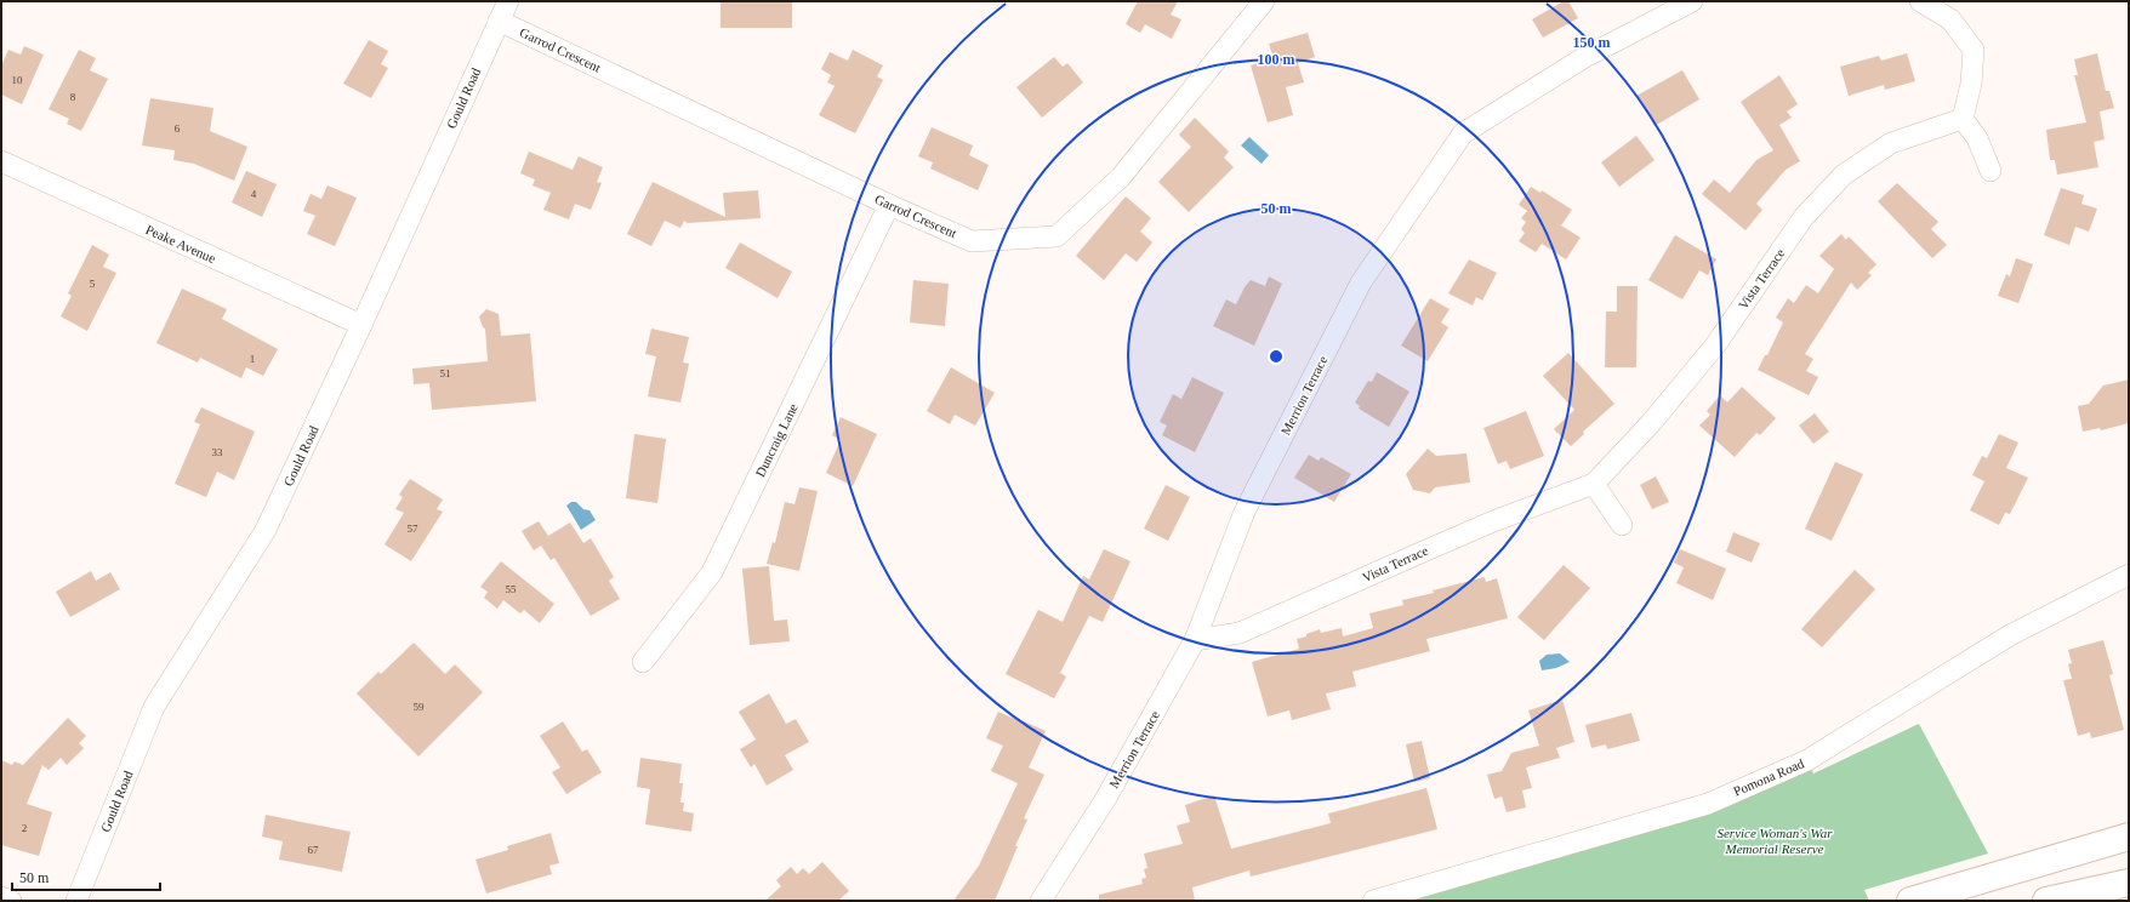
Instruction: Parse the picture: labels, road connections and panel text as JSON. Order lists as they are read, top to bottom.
{
  "streets": {
    "street": [
      "Garrod Crescent",
      "Gould Road",
      "Peake Avenue",
      "Vista Terrace",
      "Merrion Terrace",
      "Duncraig Lane",
      "Pomona Road"
    ]
  },
  "crossings": [
    ["Garrod Crescent", "Gould Road"],
    ["Garrod Crescent", "Duncraig Lane"],
    ["Gould Road", "Peake Avenue"],
    ["Vista Terrace", "Merrion Terrace"]
  ],
  "parks": ["Service Woman's War Memorial Reserve"],
  "house_numbers": [
    "10",
    "8",
    "6",
    "4",
    "5",
    "1",
    "51",
    "33",
    "57",
    "55",
    "59",
    "2",
    "67"
  ],
  "scale_bar": "50 m",
  "rings": ["150 m", "100 m", "50 m"]
}
